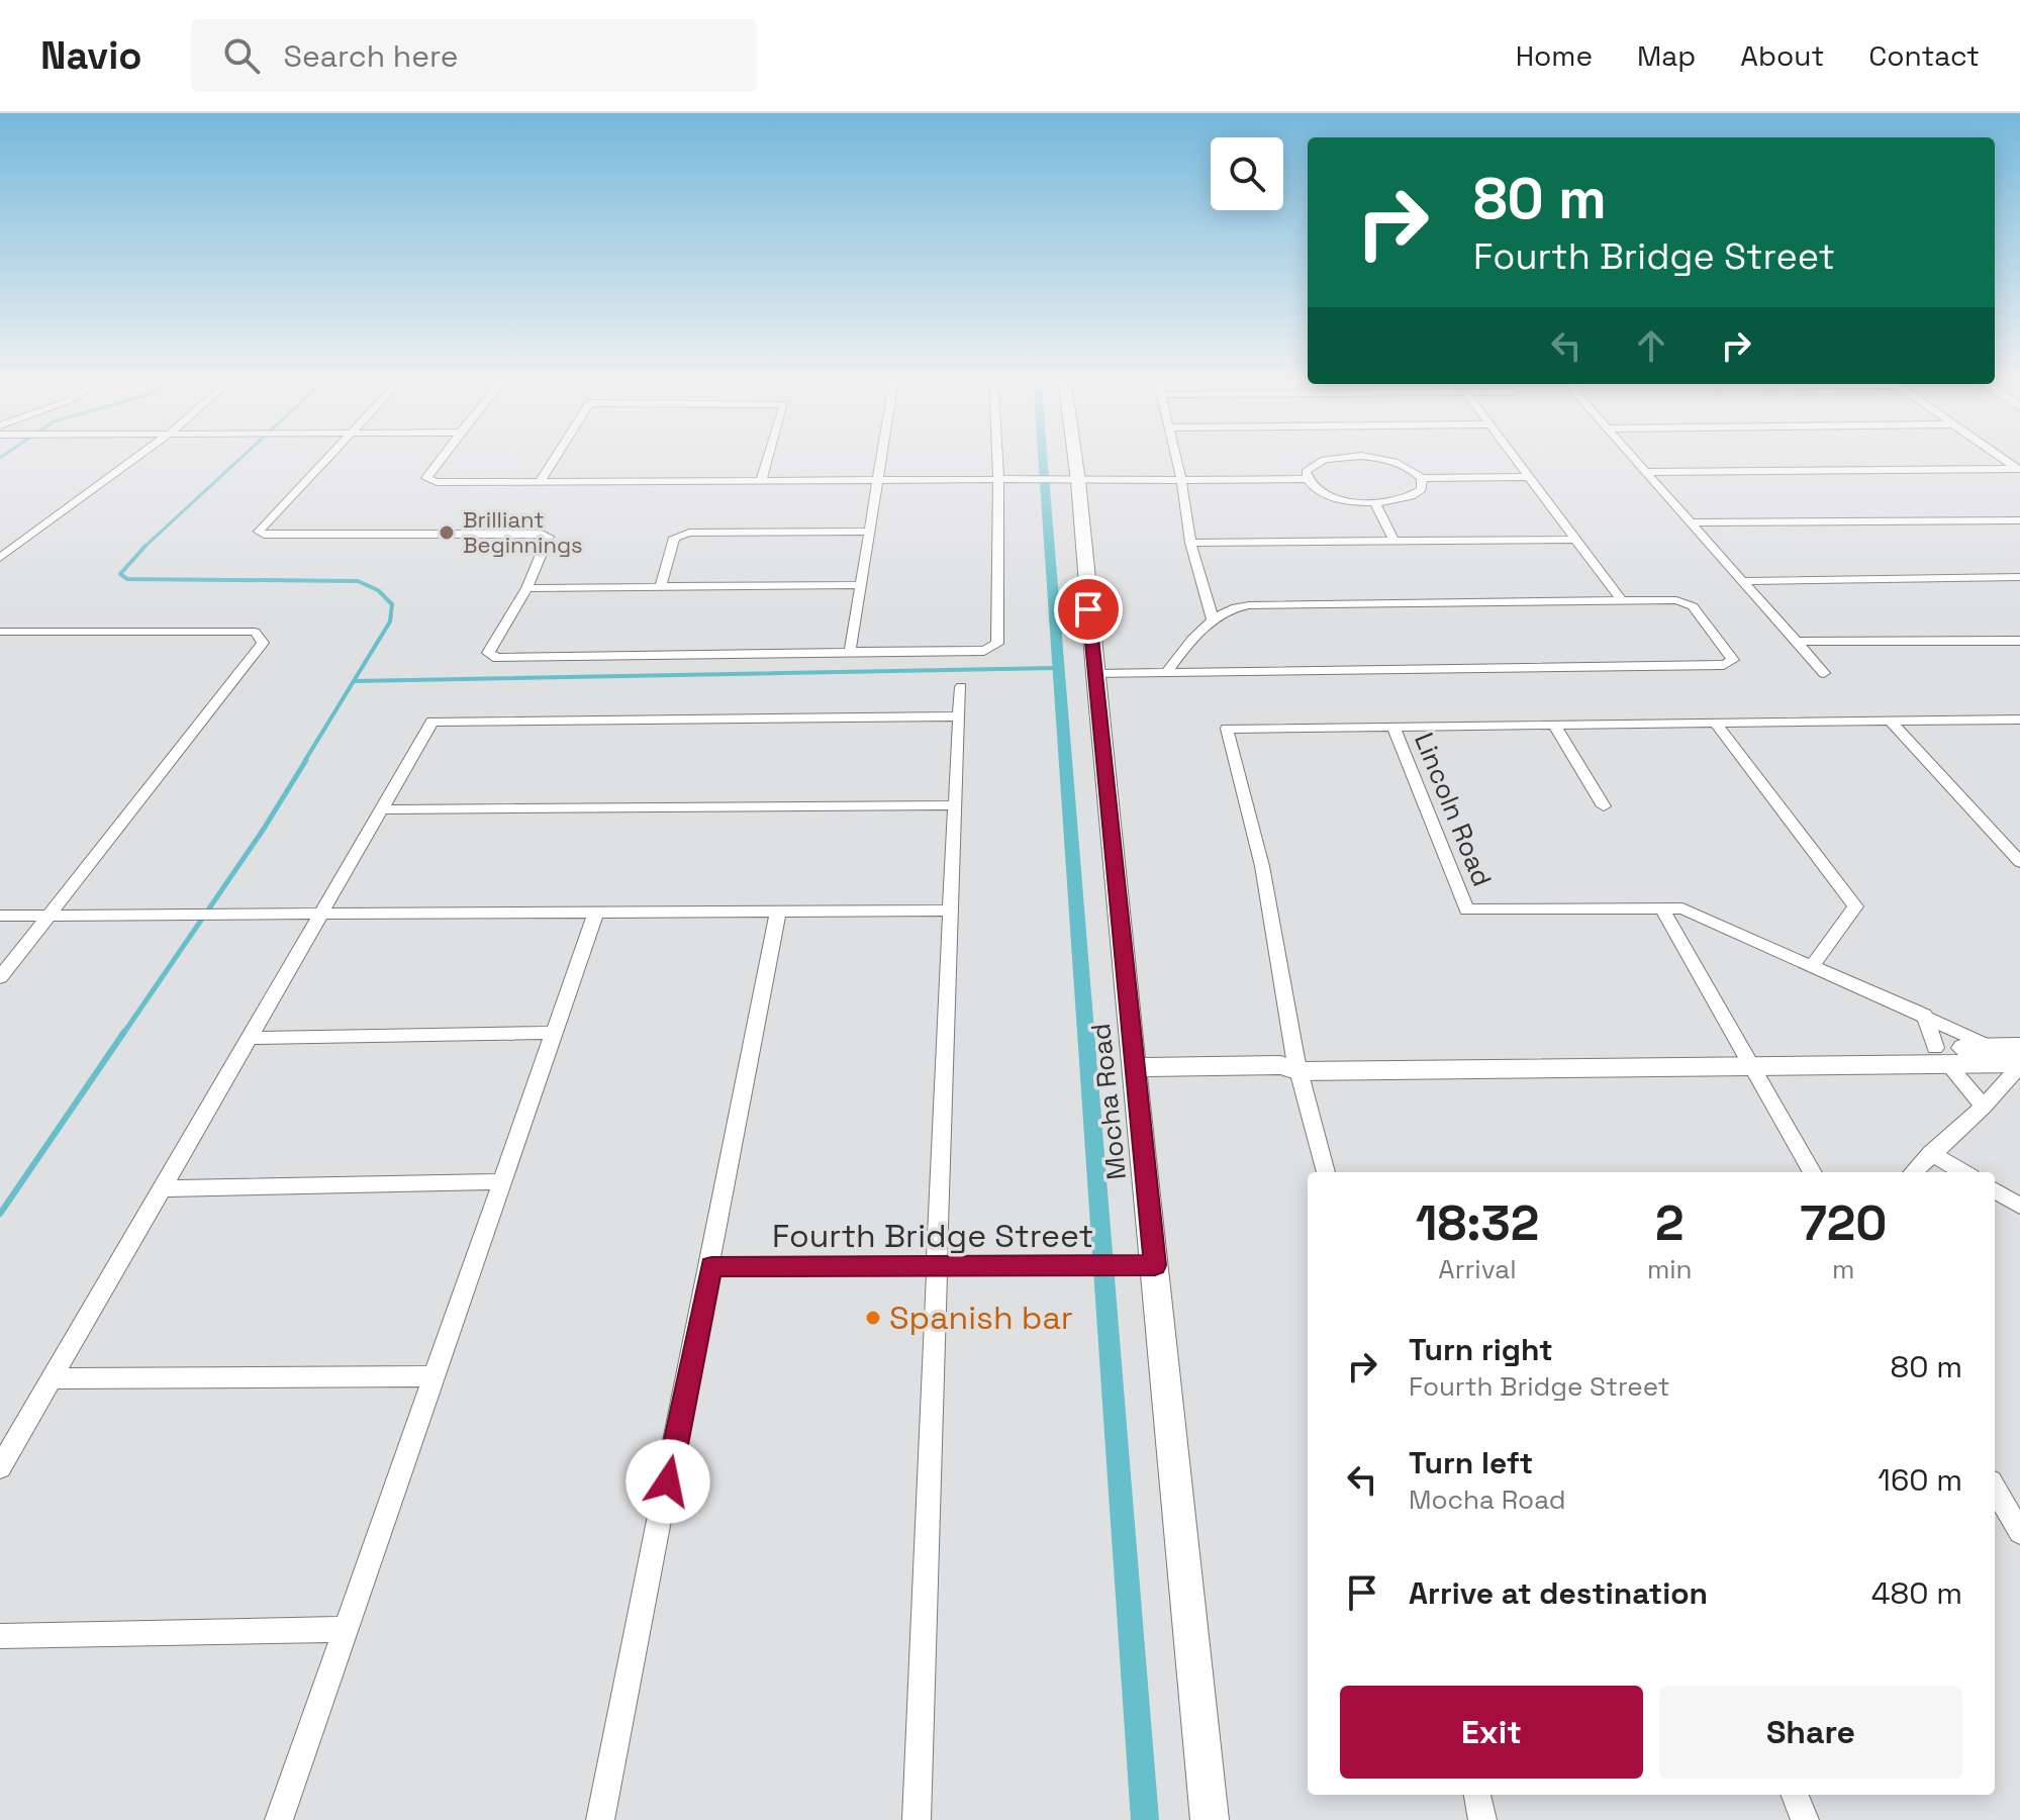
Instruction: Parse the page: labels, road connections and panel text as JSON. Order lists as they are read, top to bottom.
{
  "streets": {
    "street": ["Lincoln Road", "Mocha Road", "Fourth Bridge Street"]
  },
  "crossings": [
    ["Mocha Road", "Fourth Bridge Street"]
  ],
  "places": ["Brilliant Beginnings", "Spanish bar"],
  "page": {
    "header": "Navio",
    "search": "Search here",
    "nav": [
      "Home",
      "Map",
      "About",
      "Contact"
    ],
    "turn": ["80 m", "Fourth Bridge Street"],
    "eta": [
      "18:32",
      "Arrival",
      "2",
      "min",
      "720",
      "m"
    ],
    "list": [
      {
        "name": "Turn right",
        "note": "Fourth Bridge Street",
        "value": "80 m"
      },
      {
        "name": "Turn left",
        "note": "Mocha Road",
        "value": "160 m"
      },
      {
        "name": "Arrive at destination",
        "value": "480 m"
      }
    ],
    "buttons": ["Exit", "Share"]
  }
}
